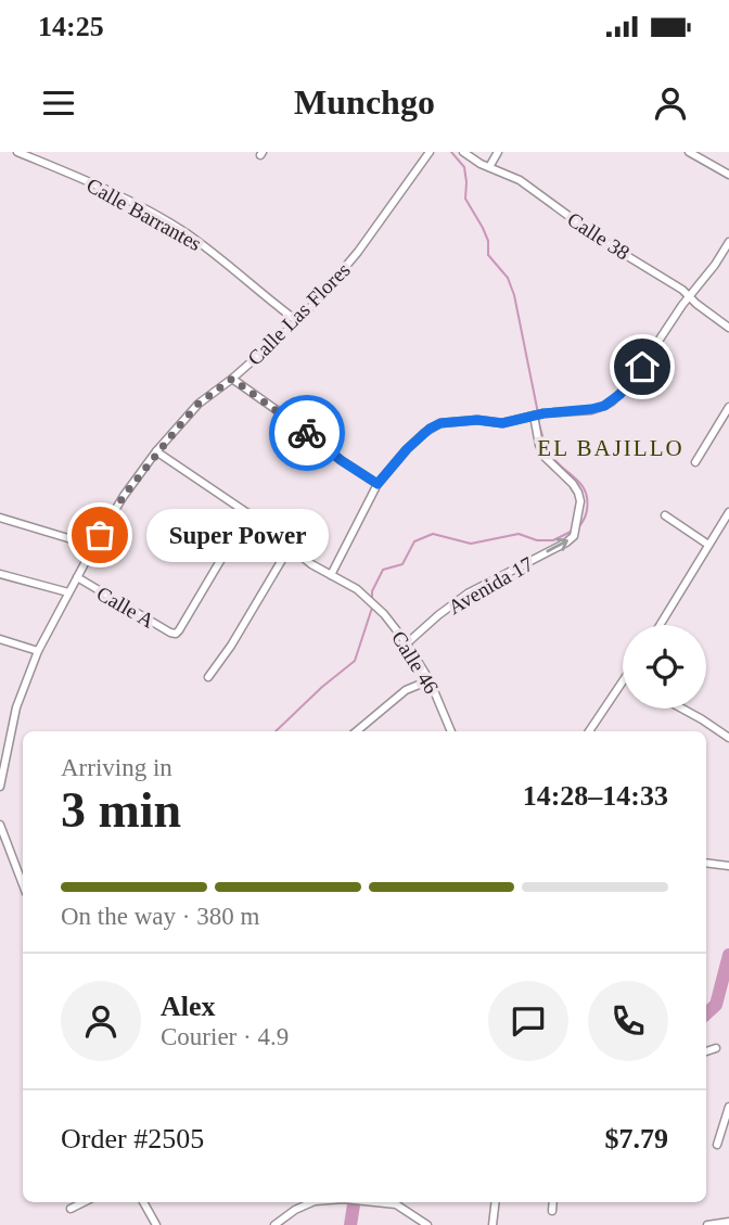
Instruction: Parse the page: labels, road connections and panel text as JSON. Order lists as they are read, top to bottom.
{
  "streets": {
    "street": [
      "Calle Barrantes",
      "Calle 38",
      "Calle Las Flores",
      "Avenida 17",
      "Calle A",
      "Calle 46"
    ]
  },
  "crossings": [
    ["Calle Barrantes", "Calle Las Flores"],
    ["Calle Las Flores", "Calle A"],
    ["Calle Las Flores", "Calle 46"],
    ["Avenida 17", "Calle 46"],
    ["Calle A", "Calle 46"]
  ],
  "districts": ["EL BAJILLO"],
  "places": ["Super Power"],
  "page": {
    "status": "14:25",
    "header": "Munchgo",
    "bubble": "Super Power",
    "heading": ["3 min", "Arriving in", "14:28–14:33"],
    "panel": [
      "Alex",
      "Courier · 4.9",
      "Order #2505",
      "$7.79"
    ],
    "bar": "On the way · 380 m"
  }
}
